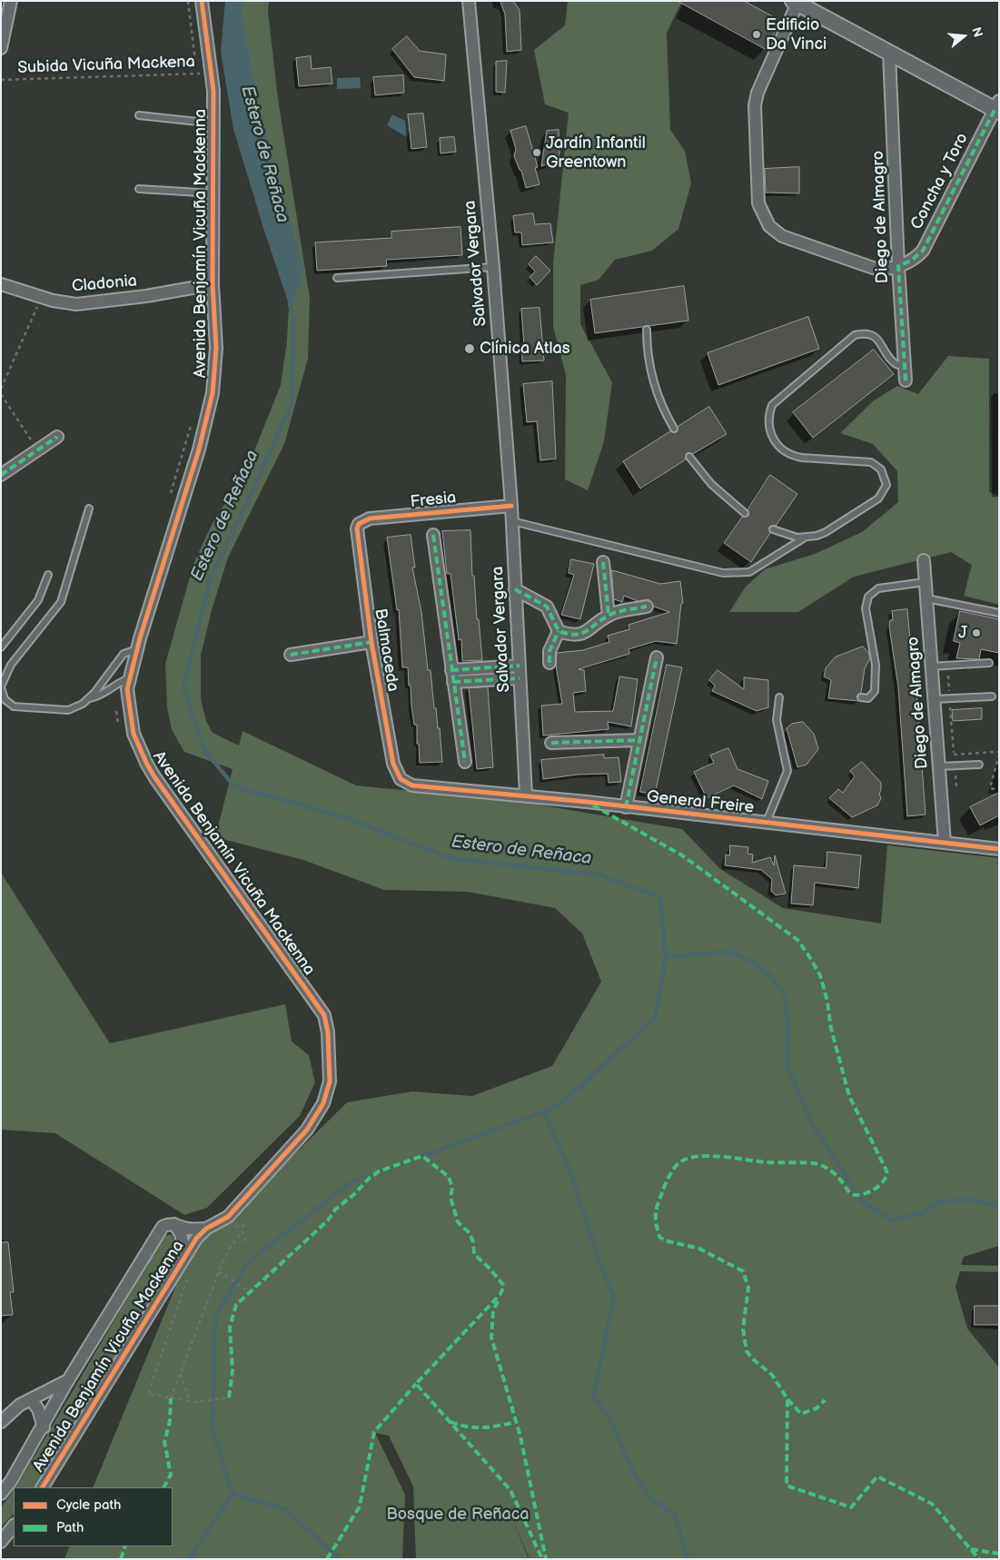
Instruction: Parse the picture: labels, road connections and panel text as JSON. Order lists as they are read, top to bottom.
{
  "streets": {
    "street": [
      "Concha y Toro",
      "Diego de Almagro",
      "Avenida Benjamín Vicuña Mackenna",
      "Salvador Vergara",
      "Cladonia",
      "Fresia",
      "Balmaceda",
      "General Freire"
    ],
    "path": ["Subida Vicuña Mackena"]
  },
  "crossings": [
    ["Subida Vicuña Mackena", "Avenida Benjamín Vicuña Mackenna"],
    ["Concha y Toro", "Diego de Almagro"],
    ["Diego de Almagro", "General Freire"],
    ["Avenida Benjamín Vicuña Mackenna", "Cladonia"],
    ["Salvador Vergara", "Fresia"],
    ["Salvador Vergara", "General Freire"],
    ["Fresia", "Balmaceda"],
    ["Balmaceda", "General Freire"]
  ],
  "water": ["Estero de Reñaca"],
  "parks": ["Bosque de Reñaca"],
  "places": [
    "Edificio Da Vinci",
    "Jardín Infantil Greentown",
    "Clínica Atlas",
    "J"
  ],
  "legend": ["Cycle path", "Path"],
  "north": "right"
}
